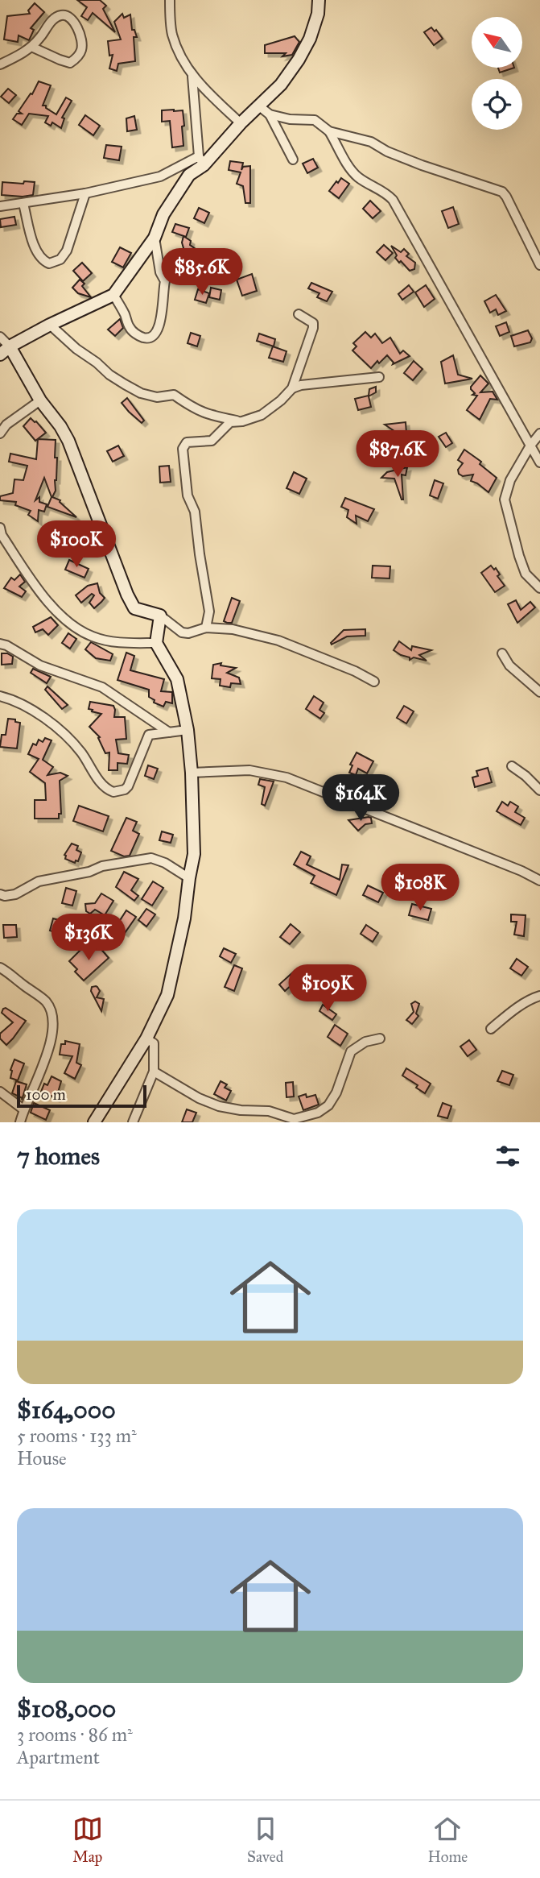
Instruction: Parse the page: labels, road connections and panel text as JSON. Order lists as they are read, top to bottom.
{
  "scale_bar": "100 m",
  "north": "top left",
  "page": {
    "price": [
      "$85.6K",
      "$87.6K",
      "$100K",
      "$164K",
      "$108K",
      "$136K",
      "$109K"
    ],
    "scale": "100 m",
    "heading": "7 homes",
    "list": [
      {
        "name": "$164,000",
        "note": "5 rooms · 133 m² · House"
      },
      {
        "name": "$108,000",
        "note": "3 rooms · 86 m² · Apartment"
      }
    ],
    "tabs": ["Map", "Saved", "Home"]
  }
}
